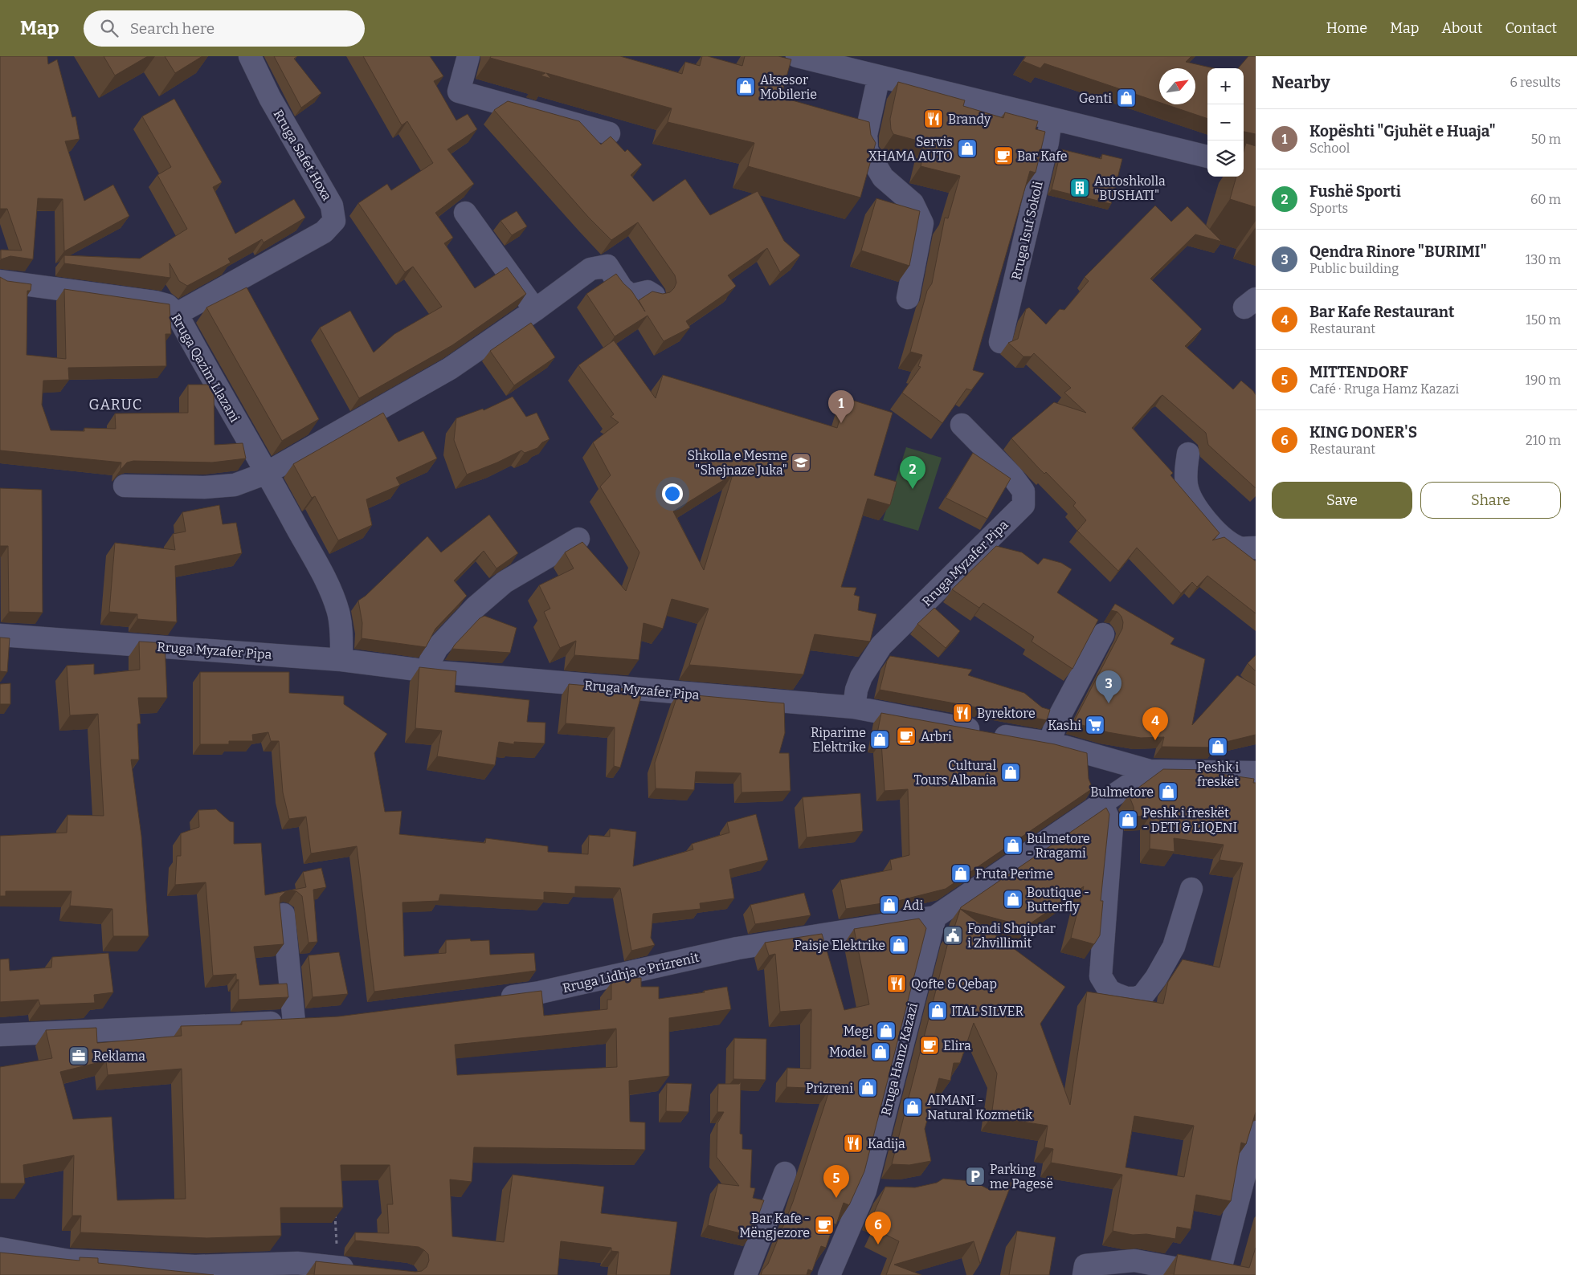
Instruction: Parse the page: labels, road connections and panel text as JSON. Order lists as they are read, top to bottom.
{
  "streets": {
    "street": [
      "Rruga Safet Hoxa",
      "Rruga Isuf Sokoli",
      "Rruga Qazim Llazani",
      "Rruga Myzafer Pipa",
      "Rruga Lidhja e Prizrenit",
      "Rruga Hamz Kazazi"
    ]
  },
  "crossings": [
    ["Rruga Safet Hoxa", "Rruga Qazim Llazani"],
    ["Rruga Qazim Llazani", "Rruga Myzafer Pipa"],
    ["Rruga Lidhja e Prizrenit", "Rruga Hamz Kazazi"]
  ],
  "districts": ["GARUC"],
  "places": {
    "shop": [
      "Aksesor Mobilerie",
      "Genti",
      "Servis XHAMA AUTO",
      "Riparime Elektrike",
      "Peshk i freskët",
      "Cultural Tours Albania",
      "Bulmetore",
      "Peshk i freskët - DETI & LIQENI",
      "Bulmetore - Rragami",
      "Fruta Perime",
      "Boutique - Butterfly",
      "Adi",
      "Paisje Elektrike",
      "ITAL SILVER",
      "Megi",
      "Model",
      "Prizreni",
      "AIMANI - Natural Kozmetik"
    ],
    "restaurant": [
      "Brandy",
      "Byrektore",
      "Qofte & Qebap",
      "Kadija"
    ],
    "cafe": [
      "Bar Kafe",
      "Arbri",
      "Elira",
      "Bar Kafe - Mëngjezore"
    ],
    "building": ["Autoshkolla \"BUSHATI\""],
    "school or university": ["Shkolla e Mesme \"Shejnaze Juka\""],
    "supermarket": ["Kashi"],
    "public building": ["Fondi Shqiptar i Zhvillimit"],
    "office": ["Reklama"],
    "parking": ["Parking me Pagesë"]
  },
  "north": "top right",
  "page": {
    "header": "Map",
    "search": "Search here",
    "nav": [
      "Home",
      "Map",
      "About",
      "Contact"
    ],
    "heading": ["Nearby", "6 results"],
    "map_buttons": ["+", "−"],
    "list": [
      {
        "mark": "1",
        "name": "Kopështi \"Gjuhët e Huaja\"",
        "note": "School",
        "value": "50 m"
      },
      {
        "mark": "2",
        "name": "Fushë Sporti",
        "note": "Sports",
        "value": "60 m"
      },
      {
        "mark": "3",
        "name": "Qendra Rinore \"BURIMI\"",
        "note": "Public building",
        "value": "130 m"
      },
      {
        "mark": "4",
        "name": "Bar Kafe Restaurant",
        "note": "Restaurant",
        "value": "150 m"
      },
      {
        "mark": "5",
        "name": "MITTENDORF",
        "note": "Café · Rruga Hamz Kazazi",
        "value": "190 m"
      },
      {
        "mark": "6",
        "name": "KING DONER'S",
        "note": "Restaurant",
        "value": "210 m"
      }
    ],
    "pins": [
      "1",
      "2",
      "3",
      "4",
      "5",
      "6"
    ],
    "buttons": ["Save", "Share"]
  }
}
